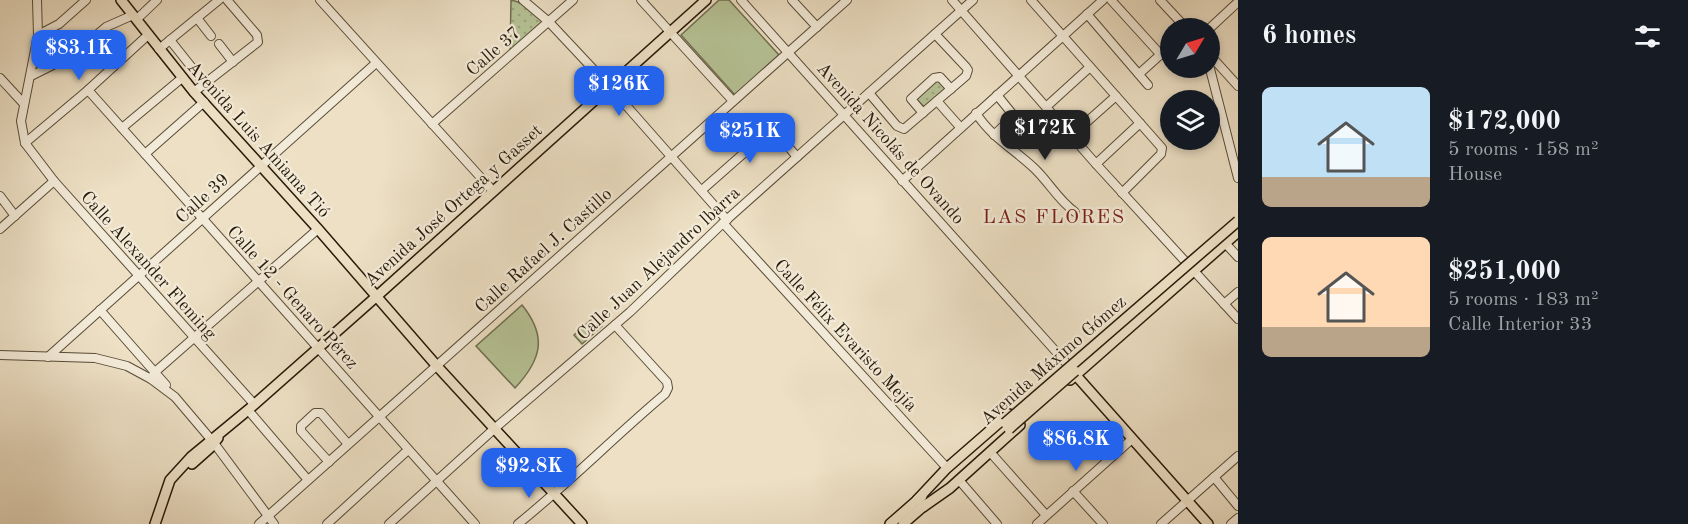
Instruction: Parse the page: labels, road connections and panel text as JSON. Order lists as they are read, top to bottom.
{
  "streets": {
    "main road": [
      "Avenida Luis Amiama Tió",
      "Avenida Nicolás de Ovando",
      "Avenida José Ortega y Gasset",
      "Avenida Máximo Gómez"
    ],
    "street": [
      "Calle 37",
      "Calle 39",
      "Calle Rafael J. Castillo",
      "Calle Juan Alejandro lbarra",
      "Calle Alexander Fleming",
      "Calle 12 - Genaro Pérez",
      "Calle Félix Evaristo Mejía"
    ]
  },
  "crossings": [
    ["Calle 37", "Calle Félix Evaristo Mejía"],
    ["Avenida Luis Amiama Tió", "Calle 39"],
    ["Avenida Luis Amiama Tió", "Avenida José Ortega y Gasset"],
    ["Avenida Luis Amiama Tió", "Calle Rafael J. Castillo"],
    ["Avenida Luis Amiama Tió", "Calle Juan Alejandro lbarra"],
    ["Avenida Nicolás de Ovando", "Calle Rafael J. Castillo"],
    ["Avenida Nicolás de Ovando", "Calle Juan Alejandro lbarra"],
    ["Calle 39", "Calle Alexander Fleming"],
    ["Calle 39", "Calle 12 - Genaro Pérez"],
    ["Avenida José Ortega y Gasset", "Calle Alexander Fleming"],
    ["Avenida José Ortega y Gasset", "Calle 12 - Genaro Pérez"],
    ["Avenida José Ortega y Gasset", "Calle Félix Evaristo Mejía"],
    ["Calle Rafael J. Castillo", "Calle Alexander Fleming"],
    ["Calle Rafael J. Castillo", "Calle 12 - Genaro Pérez"],
    ["Calle Rafael J. Castillo", "Calle Félix Evaristo Mejía"],
    ["Calle Juan Alejandro lbarra", "Calle 12 - Genaro Pérez"],
    ["Calle Juan Alejandro lbarra", "Calle Félix Evaristo Mejía"]
  ],
  "districts": ["LAS FLORES"],
  "north": "top right",
  "page": {
    "heading": "6 homes",
    "price": [
      "$83.1K",
      "$126K",
      "$172K",
      "$251K",
      "$86.8K",
      "$92.8K"
    ],
    "list": [
      {
        "name": "$172,000",
        "note": "5 rooms · 158 m² · House"
      },
      {
        "name": "$251,000",
        "note": "5 rooms · 183 m² · Calle Interior 33"
      }
    ]
  }
}
